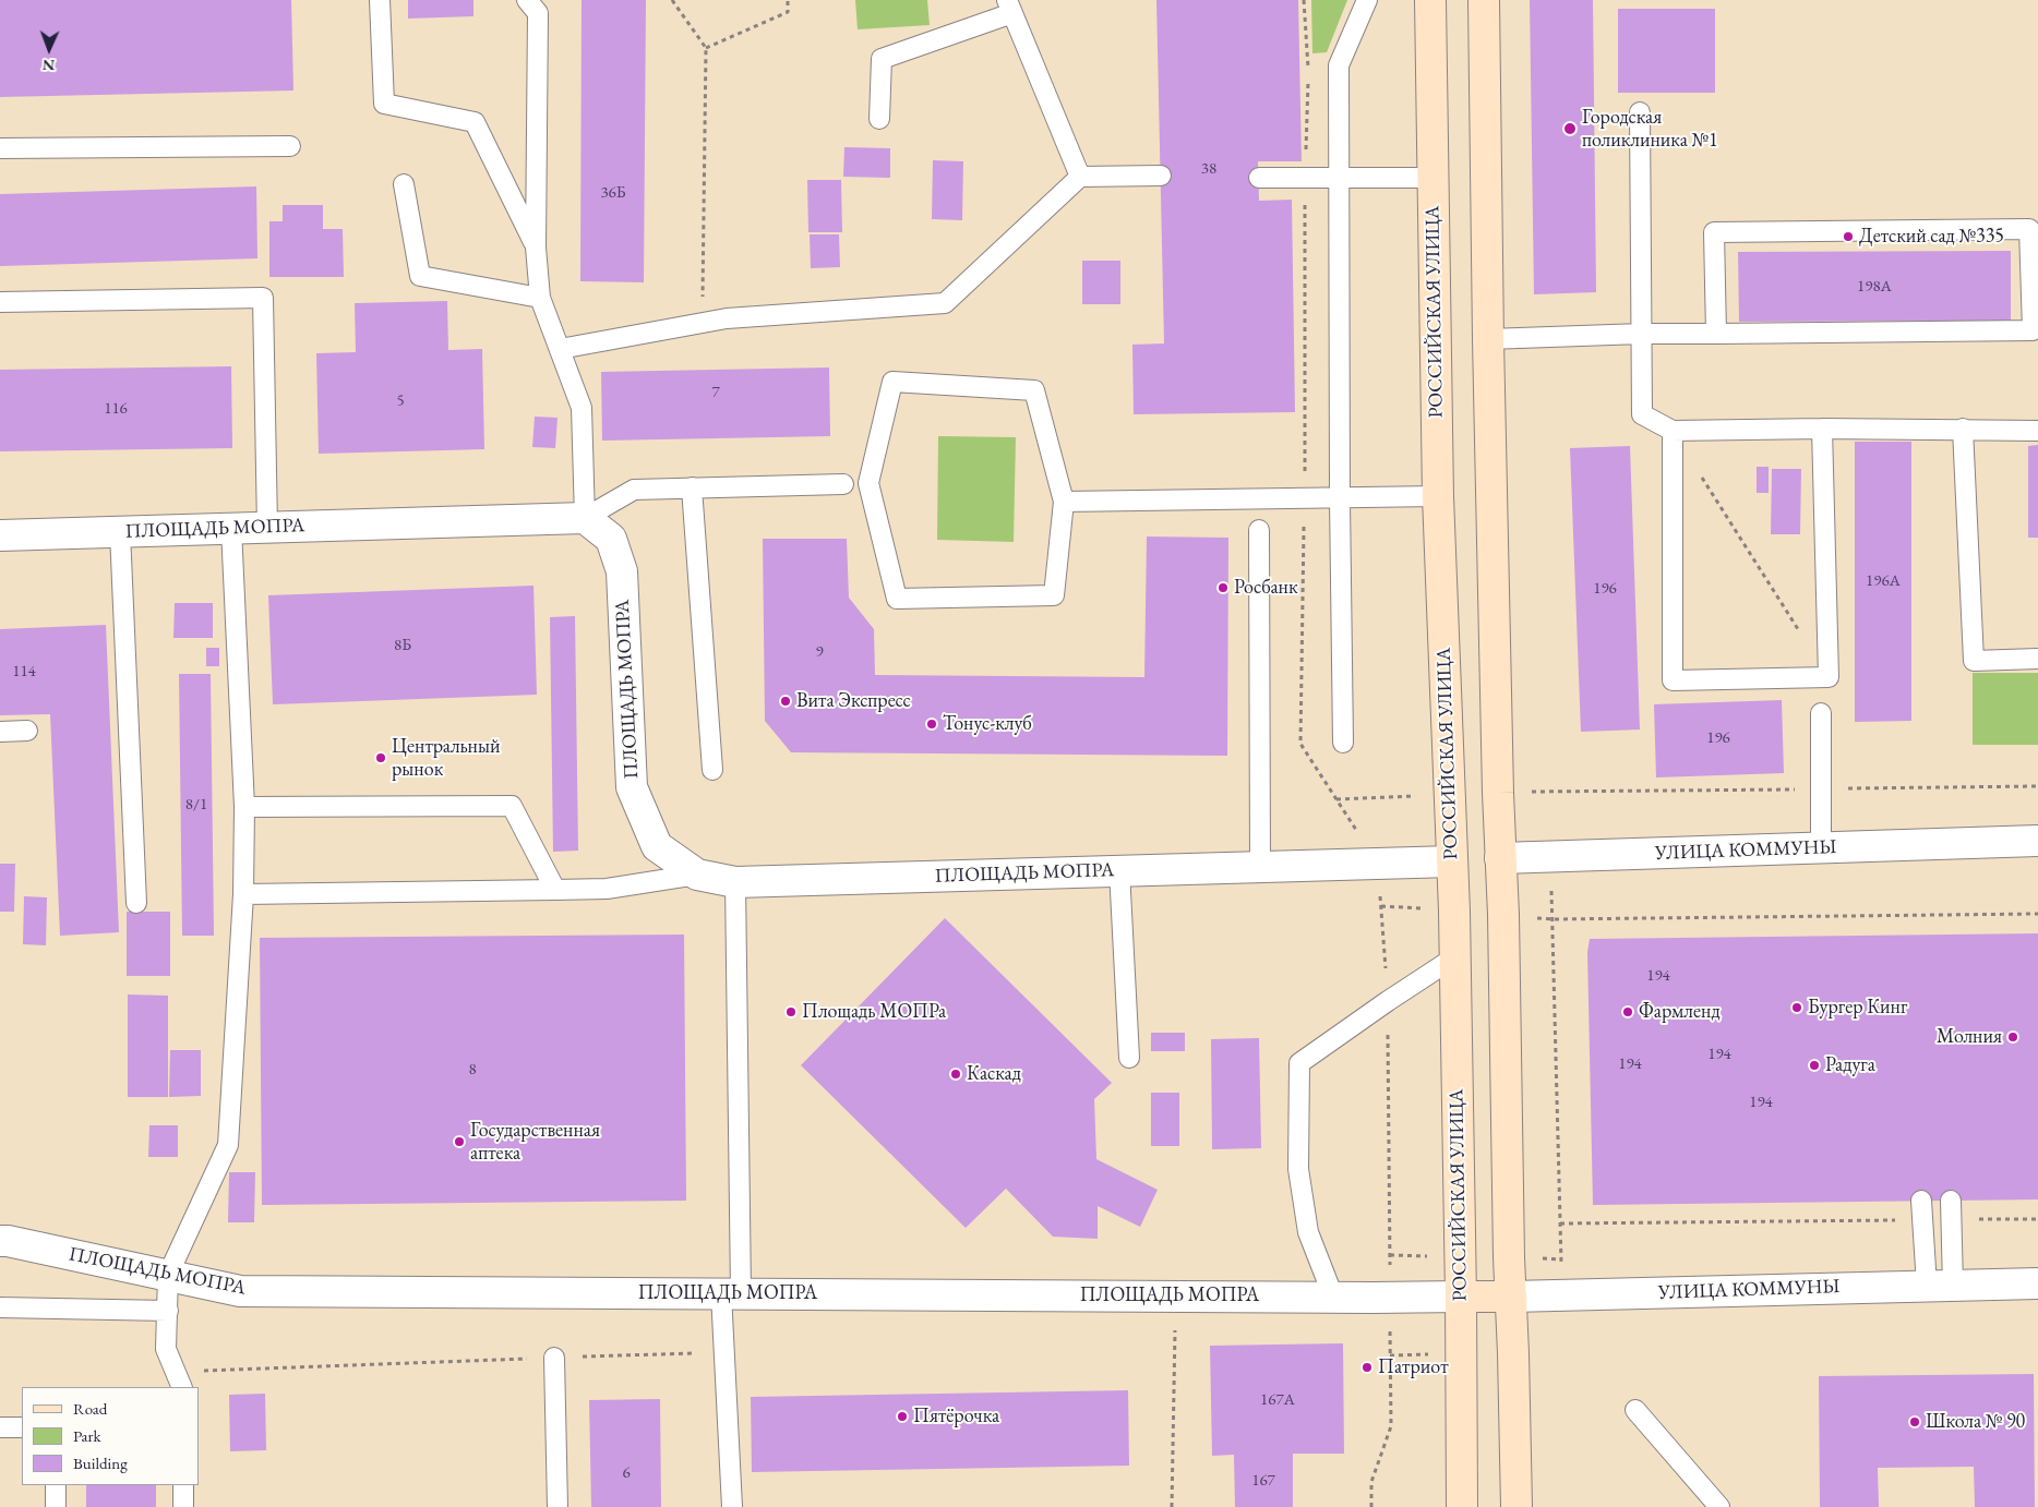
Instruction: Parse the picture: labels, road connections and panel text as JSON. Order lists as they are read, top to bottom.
{
  "streets": {
    "main road": ["РОССИЙСКАЯ УЛИЦА", "УЛИЦА КОММУНЫ"],
    "street": ["ПЛОЩАДЬ МОПРА"]
  },
  "crossings": [
    ["РОССИЙСКАЯ УЛИЦА", "ПЛОЩАДЬ МОПРА"],
    ["РОССИЙСКАЯ УЛИЦА", "УЛИЦА КОММУНЫ"],
    ["ПЛОЩАДЬ МОПРА", "УЛИЦА КОММУНЫ"]
  ],
  "places": [
    "Городская поликлиника №1",
    "Детский сад №335",
    "Росбанк",
    "Вита Экспресс",
    "Тонус-клуб",
    "Центральный рынок",
    "Бургер Кинг",
    "Площадь МОПРа",
    "Фармленд",
    "Молния",
    "Радуга",
    "Каскад",
    "Государственная аптека",
    "Патриот",
    "Пятёрочка",
    "Школа № 90"
  ],
  "house_numbers": [
    "38",
    "36Б",
    "198А",
    "7",
    "5",
    "116",
    "196А",
    "196",
    "8Б",
    "9",
    "114",
    "196",
    "8/1",
    "194",
    "194",
    "194",
    "8",
    "194",
    "167А",
    "6",
    "167"
  ],
  "legend": ["Road", "Park", "Building"],
  "north": "bottom"
}
